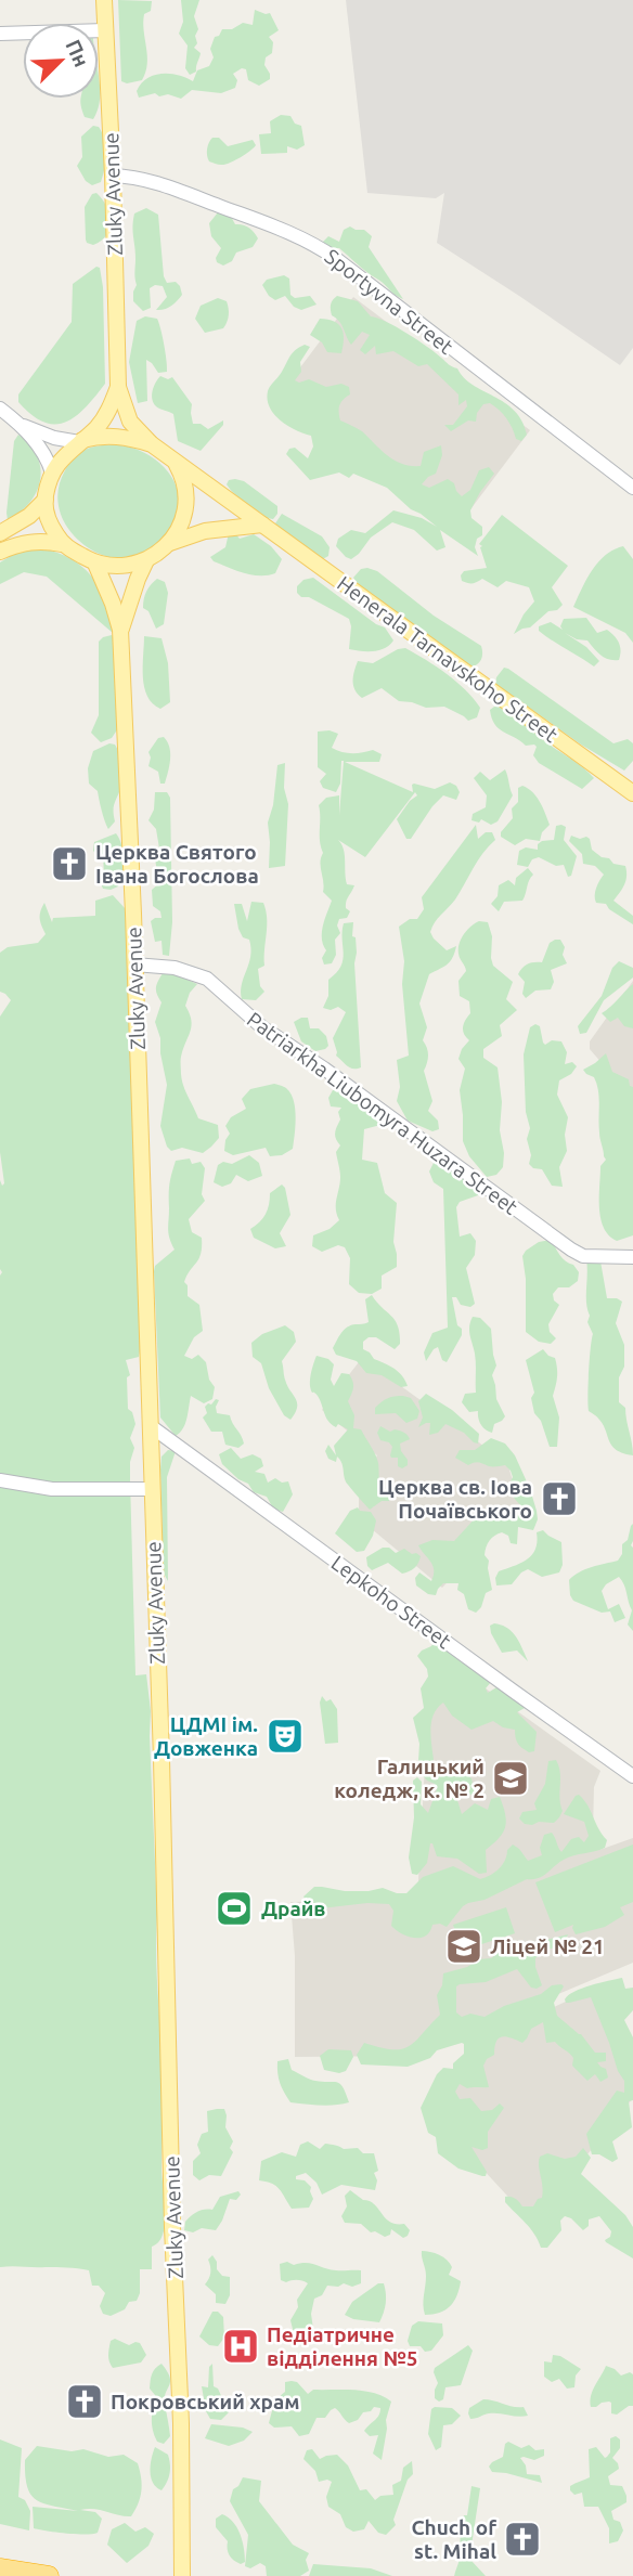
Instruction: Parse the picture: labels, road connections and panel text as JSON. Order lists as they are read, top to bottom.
{
  "streets": {
    "main road": ["Zluky Avenue", "Henerala Tarnavskoho Street"],
    "street": ["Sportyvna Street", "Patriarkha Liubomyra Huzara Street", "Lepkoho Street"]
  },
  "crossings": [
    ["Zluky Avenue", "Sportyvna Street"],
    ["Zluky Avenue", "Henerala Tarnavskoho Street"],
    ["Zluky Avenue", "Patriarkha Liubomyra Huzara Street"],
    ["Zluky Avenue", "Lepkoho Street"]
  ],
  "places": {
    "church": [
      "Церква Святого Івана Богослова",
      "Церква св. Іова Почаївського",
      "Покровський храм",
      "Chuch of st. Mihal"
    ],
    "theatre": ["ЦДМІ ім. Довженка"],
    "school or university": ["Галицький коледж, к. № 2", "Ліцей № 21"],
    "sports": ["Драйв"],
    "hospital": ["Педіатричне відділення №5"]
  },
  "north": "top right"
}
